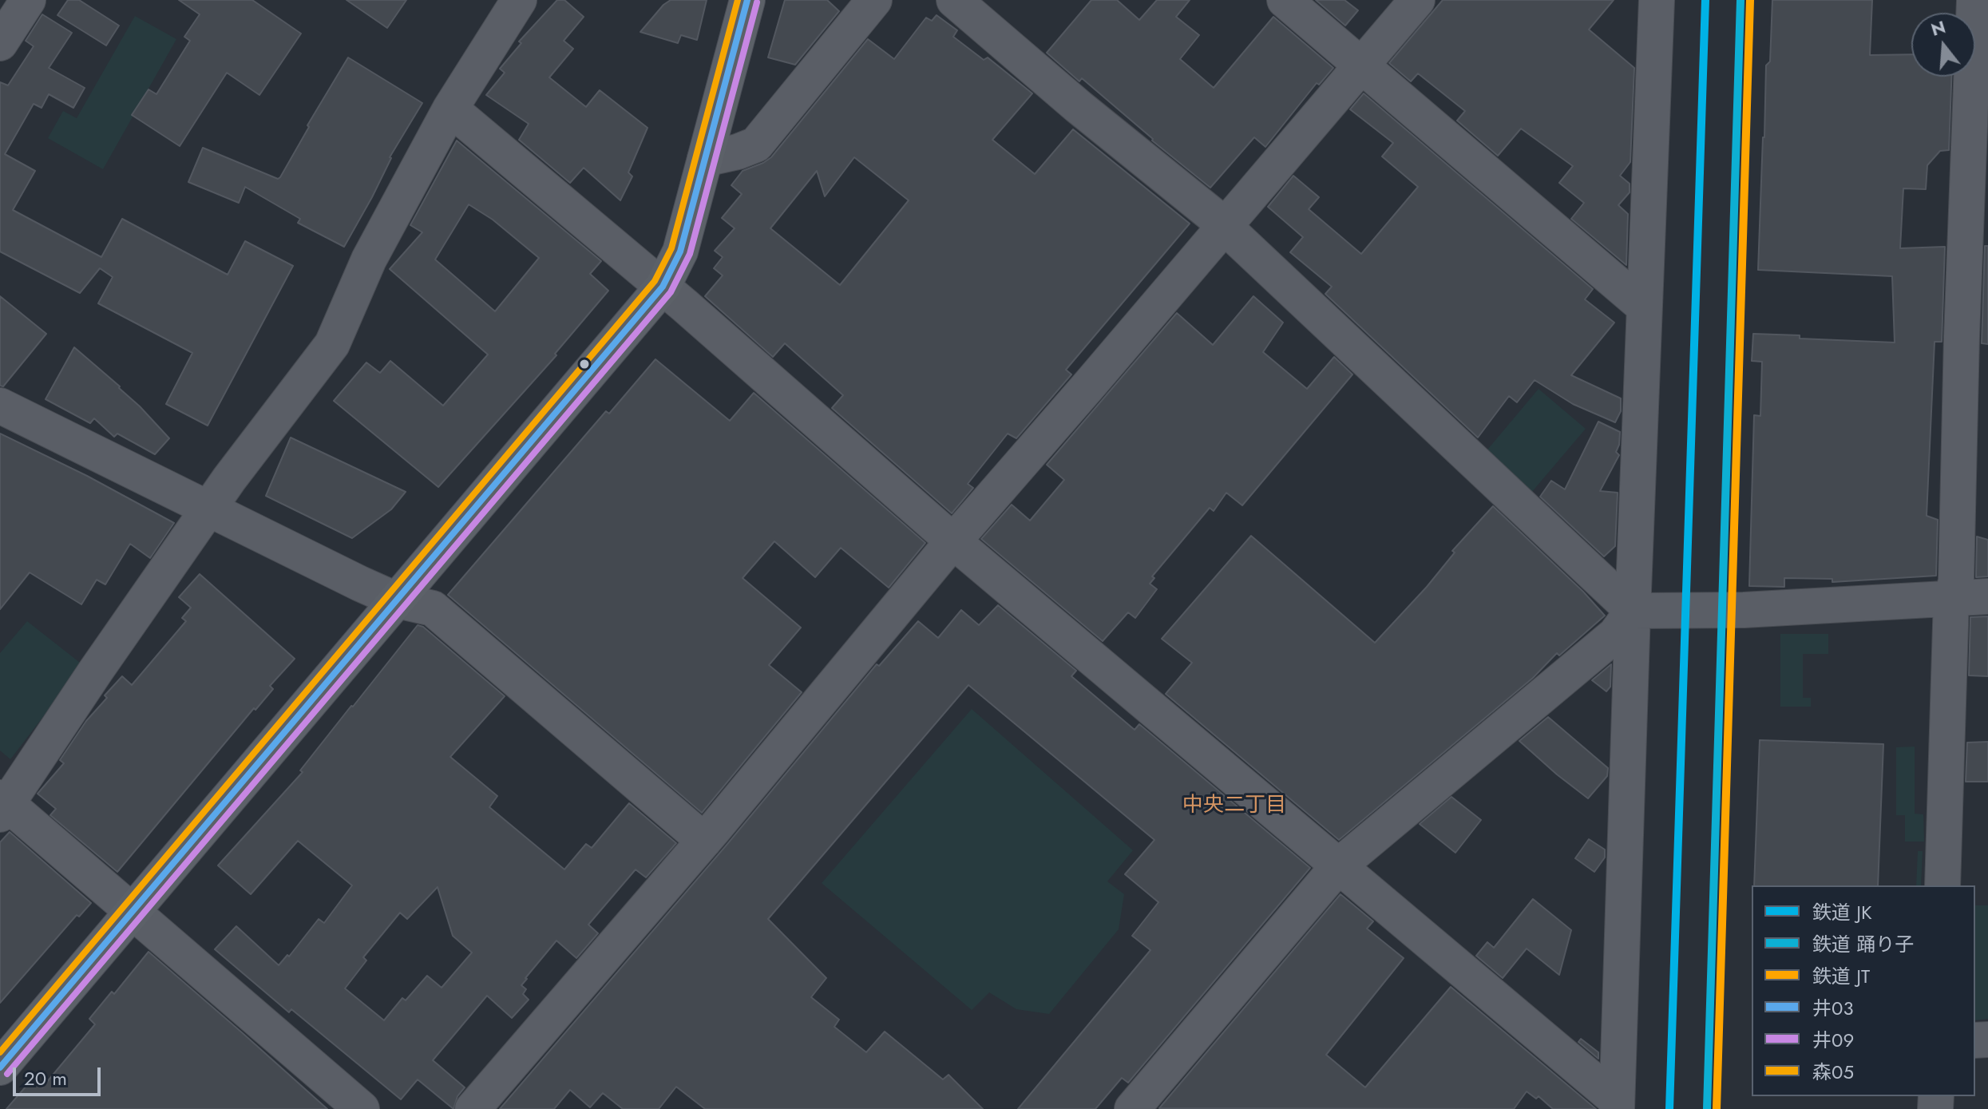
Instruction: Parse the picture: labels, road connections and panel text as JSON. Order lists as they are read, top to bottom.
{
  "districts": ["中央二丁目"],
  "lines": [
    "rail line JK",
    "rail line 踊り子",
    "rail line JT",
    "transit line 井03",
    "transit line 森05",
    "transit line 井09"
  ],
  "legend": [
    "鉄道 JK",
    "鉄道 踊り子",
    "鉄道 JT",
    "井03",
    "井09",
    "森05"
  ],
  "scale_bar": "20 m",
  "north": "top"
}
